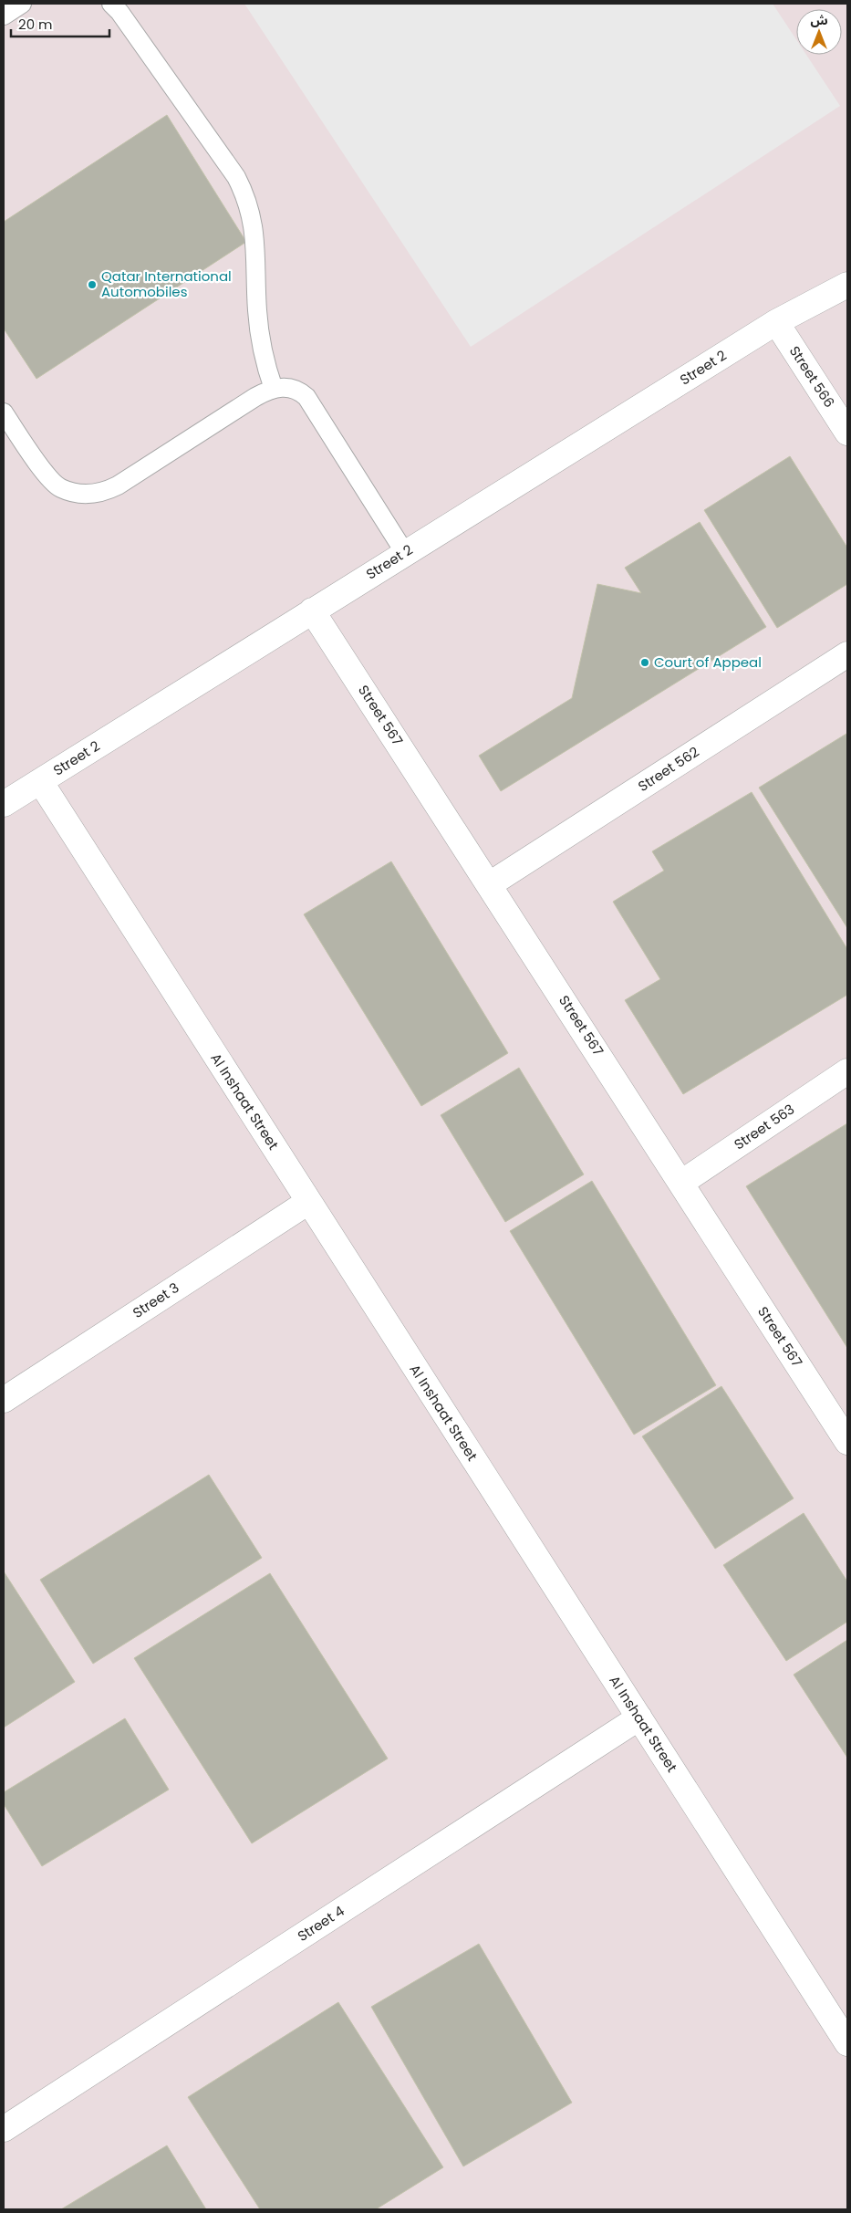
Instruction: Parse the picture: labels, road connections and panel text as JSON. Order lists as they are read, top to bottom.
{
  "streets": {
    "street": [
      "Street 2",
      "Street 566",
      "Street 567",
      "Street 562",
      "Al Inshaat Street",
      "Street 563",
      "Street 3",
      "Street 4"
    ]
  },
  "crossings": [
    ["Street 2", "Street 566"],
    ["Street 2", "Street 567"],
    ["Street 2", "Al Inshaat Street"],
    ["Street 567", "Street 562"],
    ["Street 567", "Street 563"],
    ["Al Inshaat Street", "Street 3"],
    ["Al Inshaat Street", "Street 4"]
  ],
  "places": ["Qatar International Automobiles", "Court of Appeal"],
  "scale_bar": "20 m",
  "north": "top"
}
